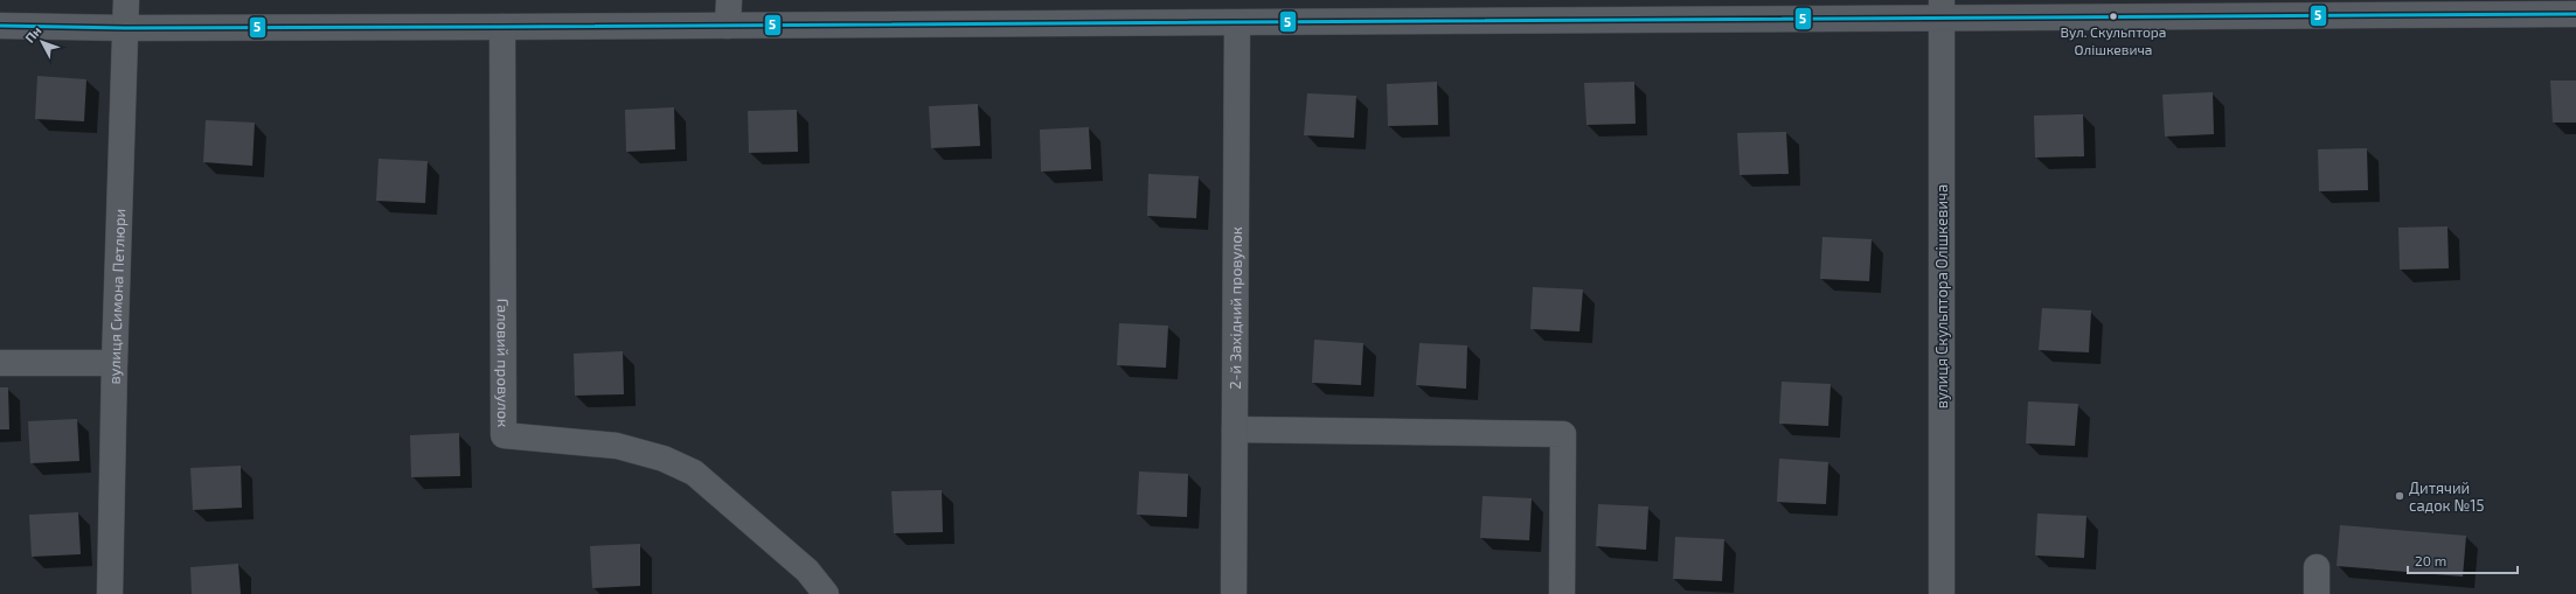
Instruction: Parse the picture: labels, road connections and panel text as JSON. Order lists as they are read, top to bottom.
{
  "streets": {
    "street": [
      "вулиця Симона Петлюри",
      "вулиця Скульптора Олішкевича",
      "2-й Західний провулок",
      "Галовий провулок"
    ]
  },
  "places": ["Вул. Скульптора Олішкевича", "Дитячий садок №15"],
  "lines": ["transit line 5"],
  "scale_bar": "20 m",
  "north": "top left"
}
